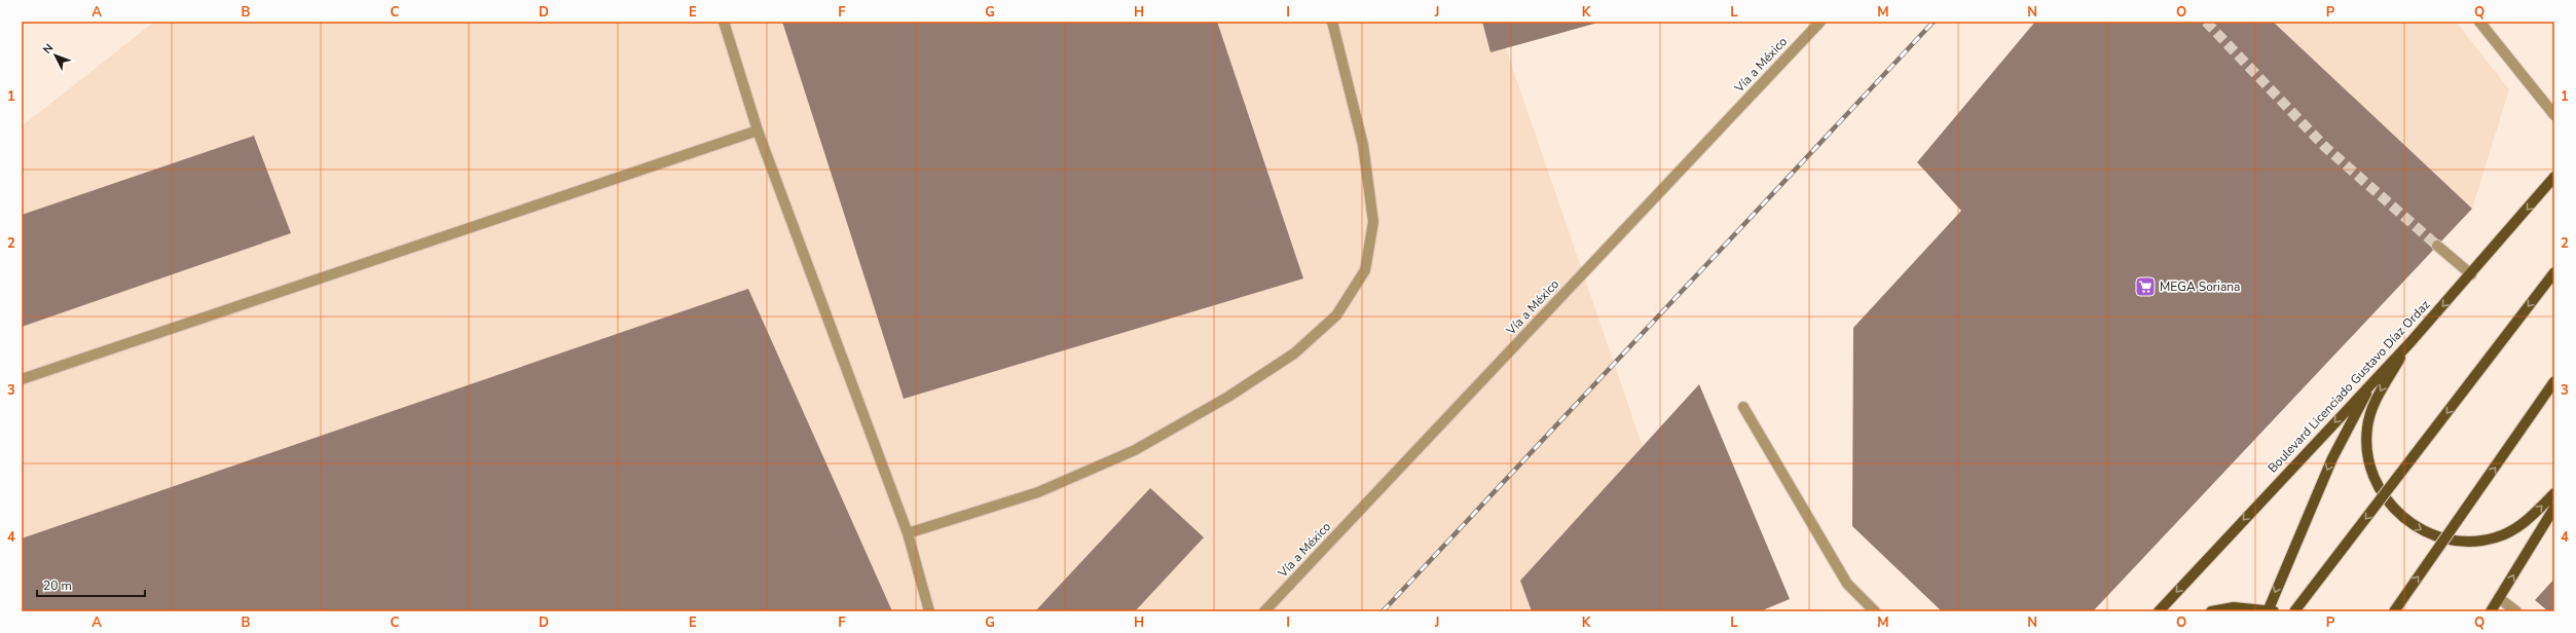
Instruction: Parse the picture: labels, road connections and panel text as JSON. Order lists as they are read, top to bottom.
{
  "streets": {
    "main road": ["Boulevard Licenciado Gustavo Díaz Ordaz"],
    "street": ["Vía a México"]
  },
  "places": {
    "supermarket": ["MEGA Soriana"]
  },
  "scale_bar": "20 m",
  "north": "top left",
  "grid": {
    "columns": [
      "A",
      "B",
      "C",
      "D",
      "E",
      "F",
      "G",
      "H",
      "I",
      "J",
      "K",
      "L",
      "M",
      "N",
      "O",
      "P",
      "Q"
    ],
    "rows": [
      "1",
      "2",
      "3",
      "4"
    ]
  }
}
